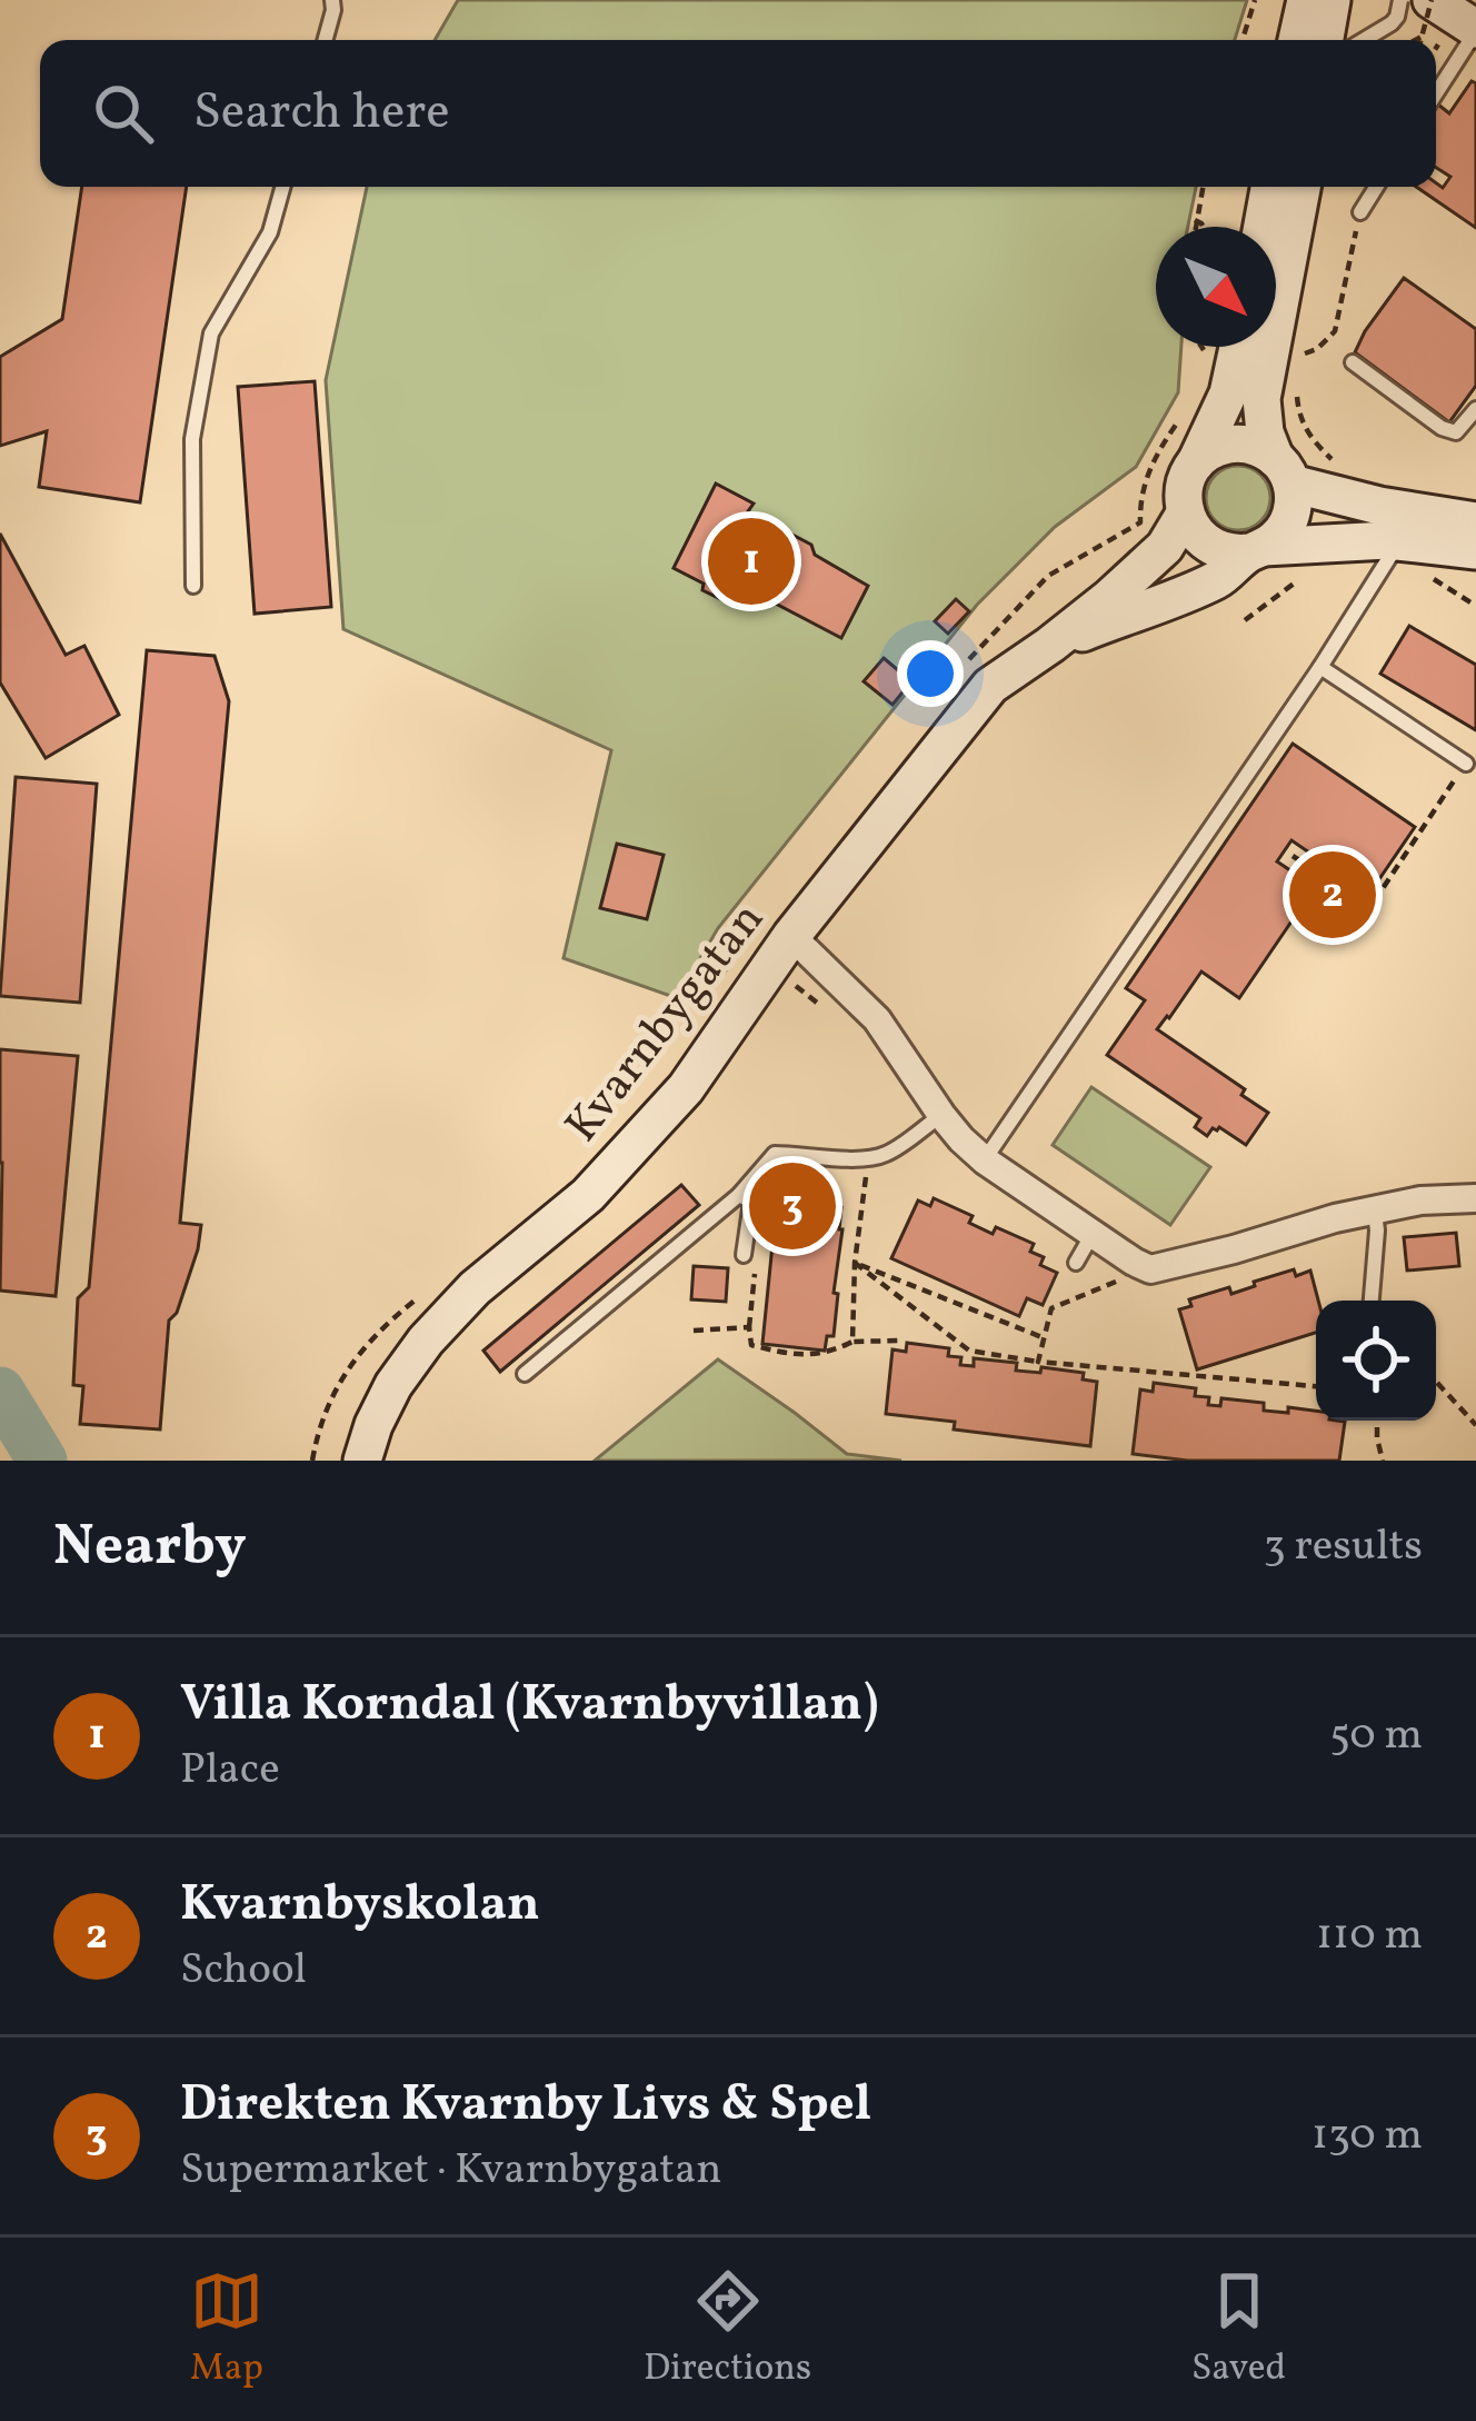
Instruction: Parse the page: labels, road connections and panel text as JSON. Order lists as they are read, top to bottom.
{
  "streets": {
    "street": ["Kvarnbygatan"]
  },
  "north": "bottom right",
  "page": {
    "search": "Search here",
    "pins": ["1", "2", "3"],
    "heading": ["Nearby", "3 results"],
    "list": [
      {
        "mark": "1",
        "name": "Villa Korndal (Kvarnbyvillan)",
        "note": "Place",
        "value": "50 m"
      },
      {
        "mark": "2",
        "name": "Kvarnbyskolan",
        "note": "School",
        "value": "110 m"
      },
      {
        "mark": "3",
        "name": "Direkten Kvarnby Livs & Spel",
        "note": "Supermarket · Kvarnbygatan",
        "value": "130 m"
      }
    ],
    "nav": ["Map", "Directions", "Saved"]
  }
}
